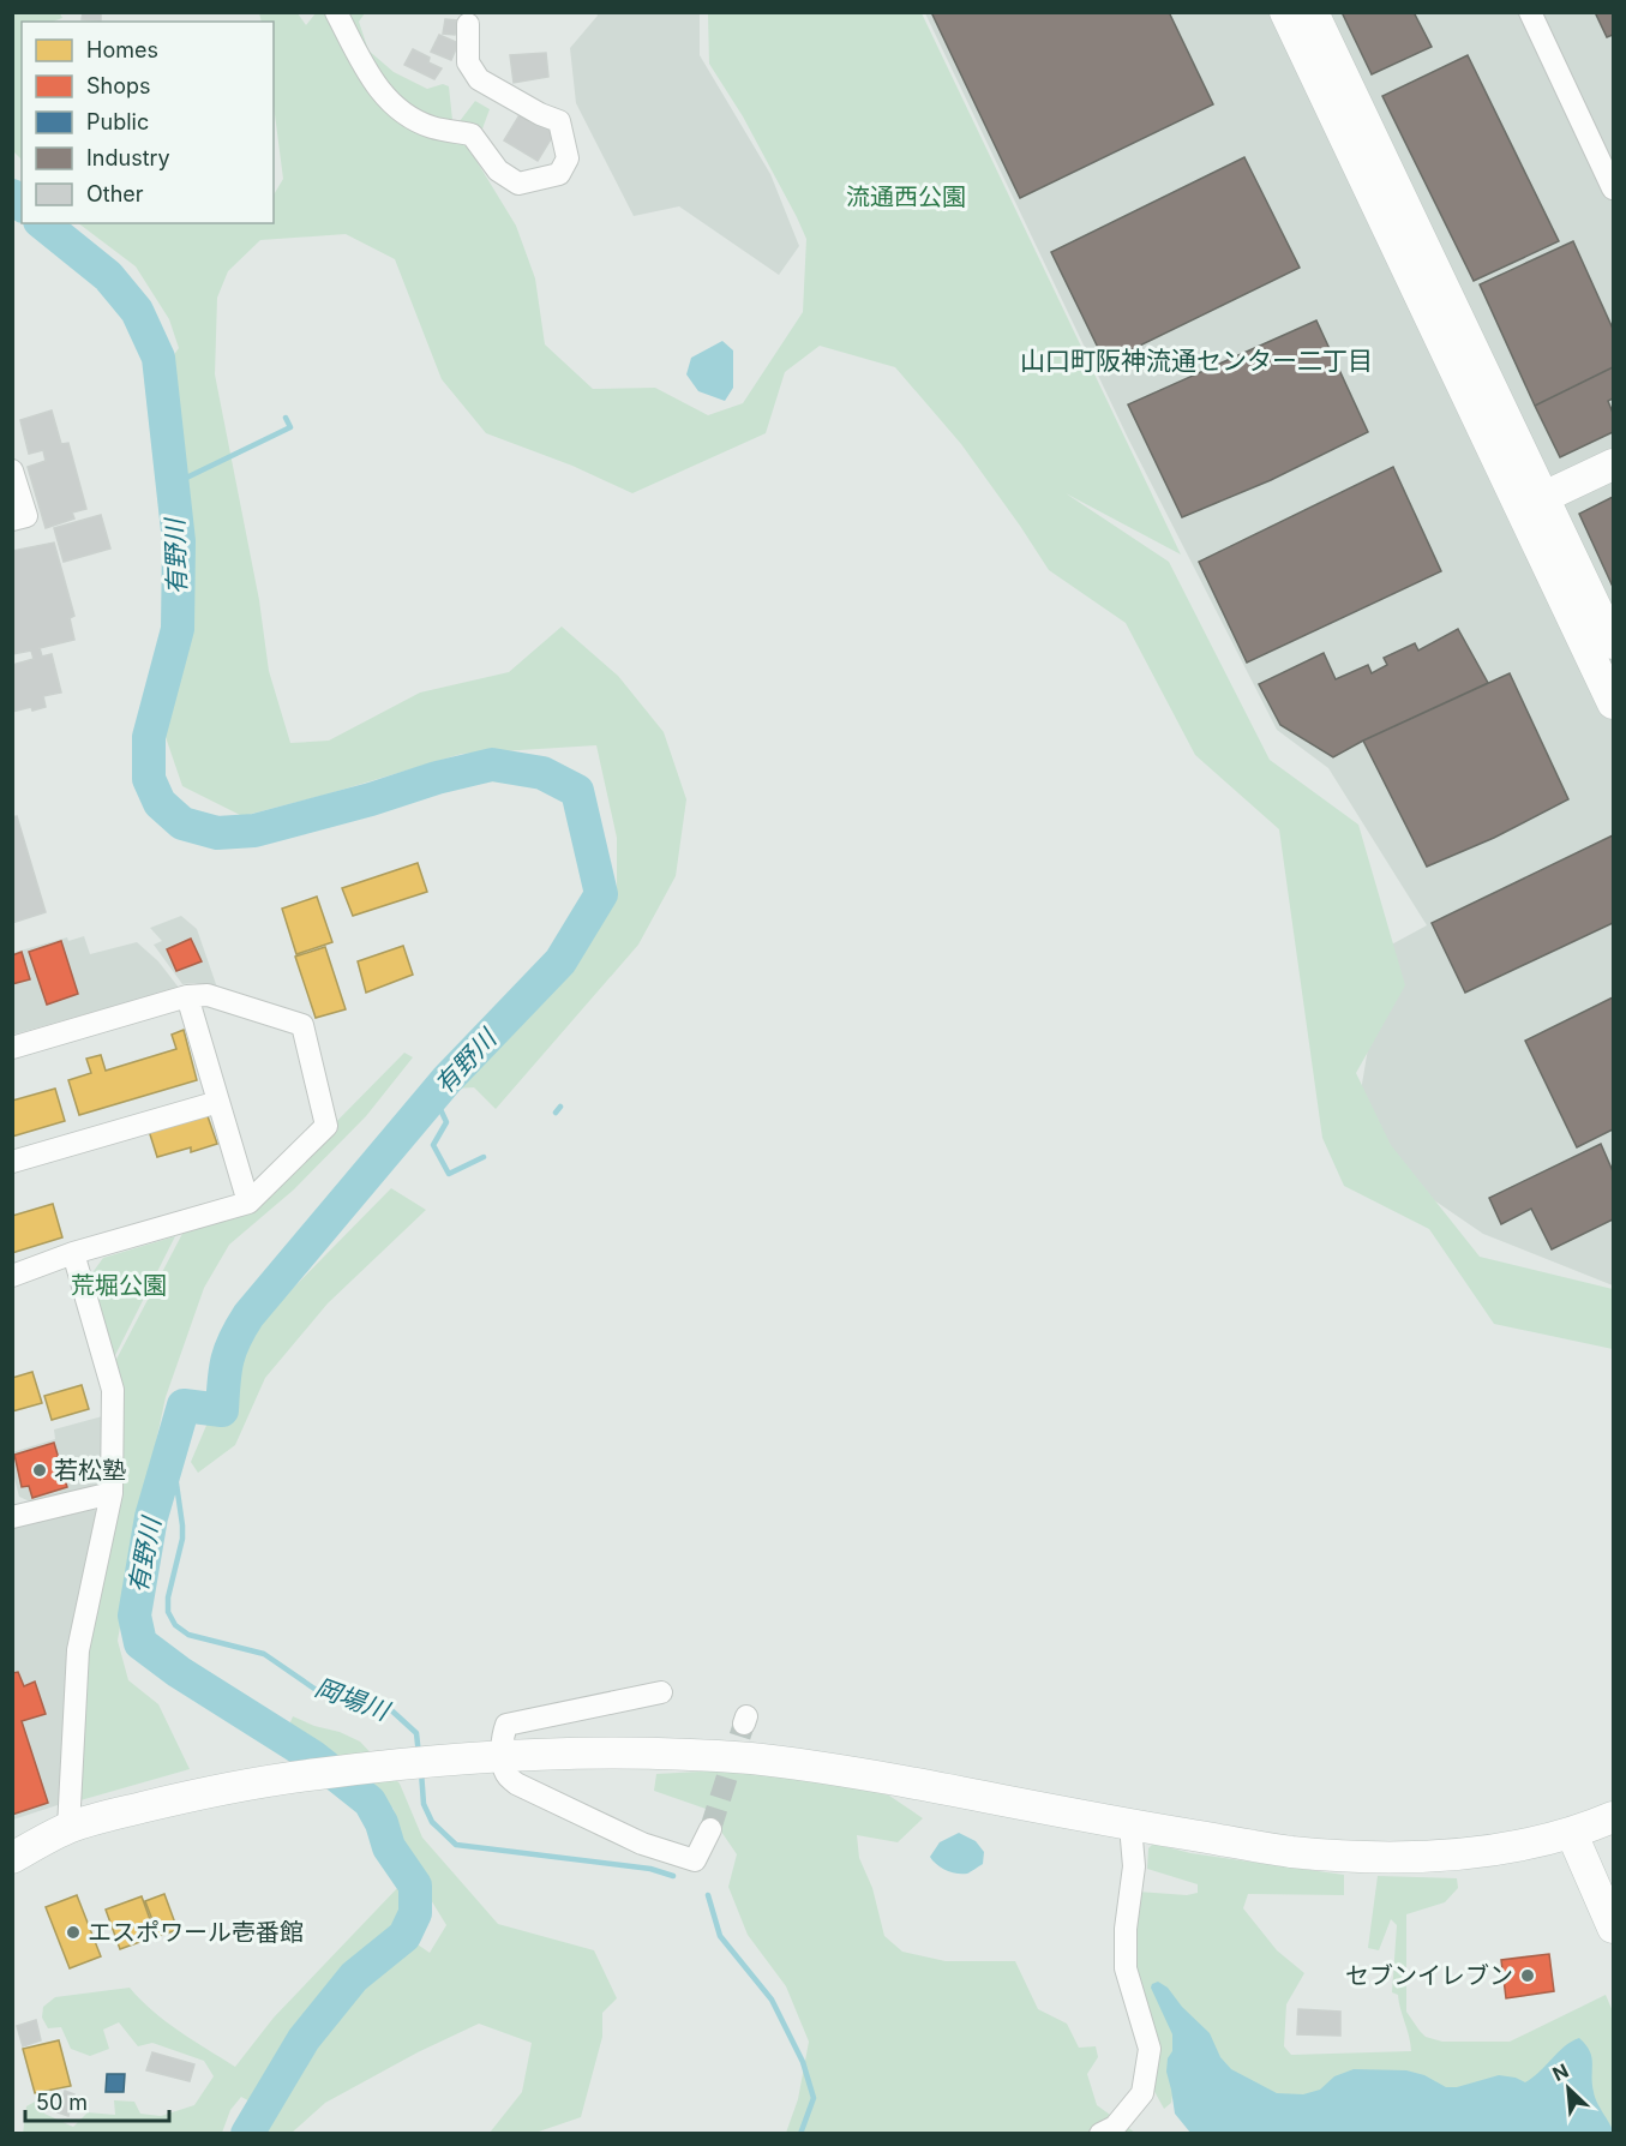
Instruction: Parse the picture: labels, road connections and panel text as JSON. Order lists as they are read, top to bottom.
{
  "districts": ["山口町阪神流通センター二丁目"],
  "water": ["有野川", "岡場川"],
  "parks": ["流通西公園", "荒堀公園"],
  "places": ["若松塾", "エスポワール壱番館", "セブンイレブン"],
  "legend": [
    "Homes",
    "Shops",
    "Public",
    "Industry",
    "Other"
  ],
  "scale_bar": "50 m",
  "north": "top left"
}
